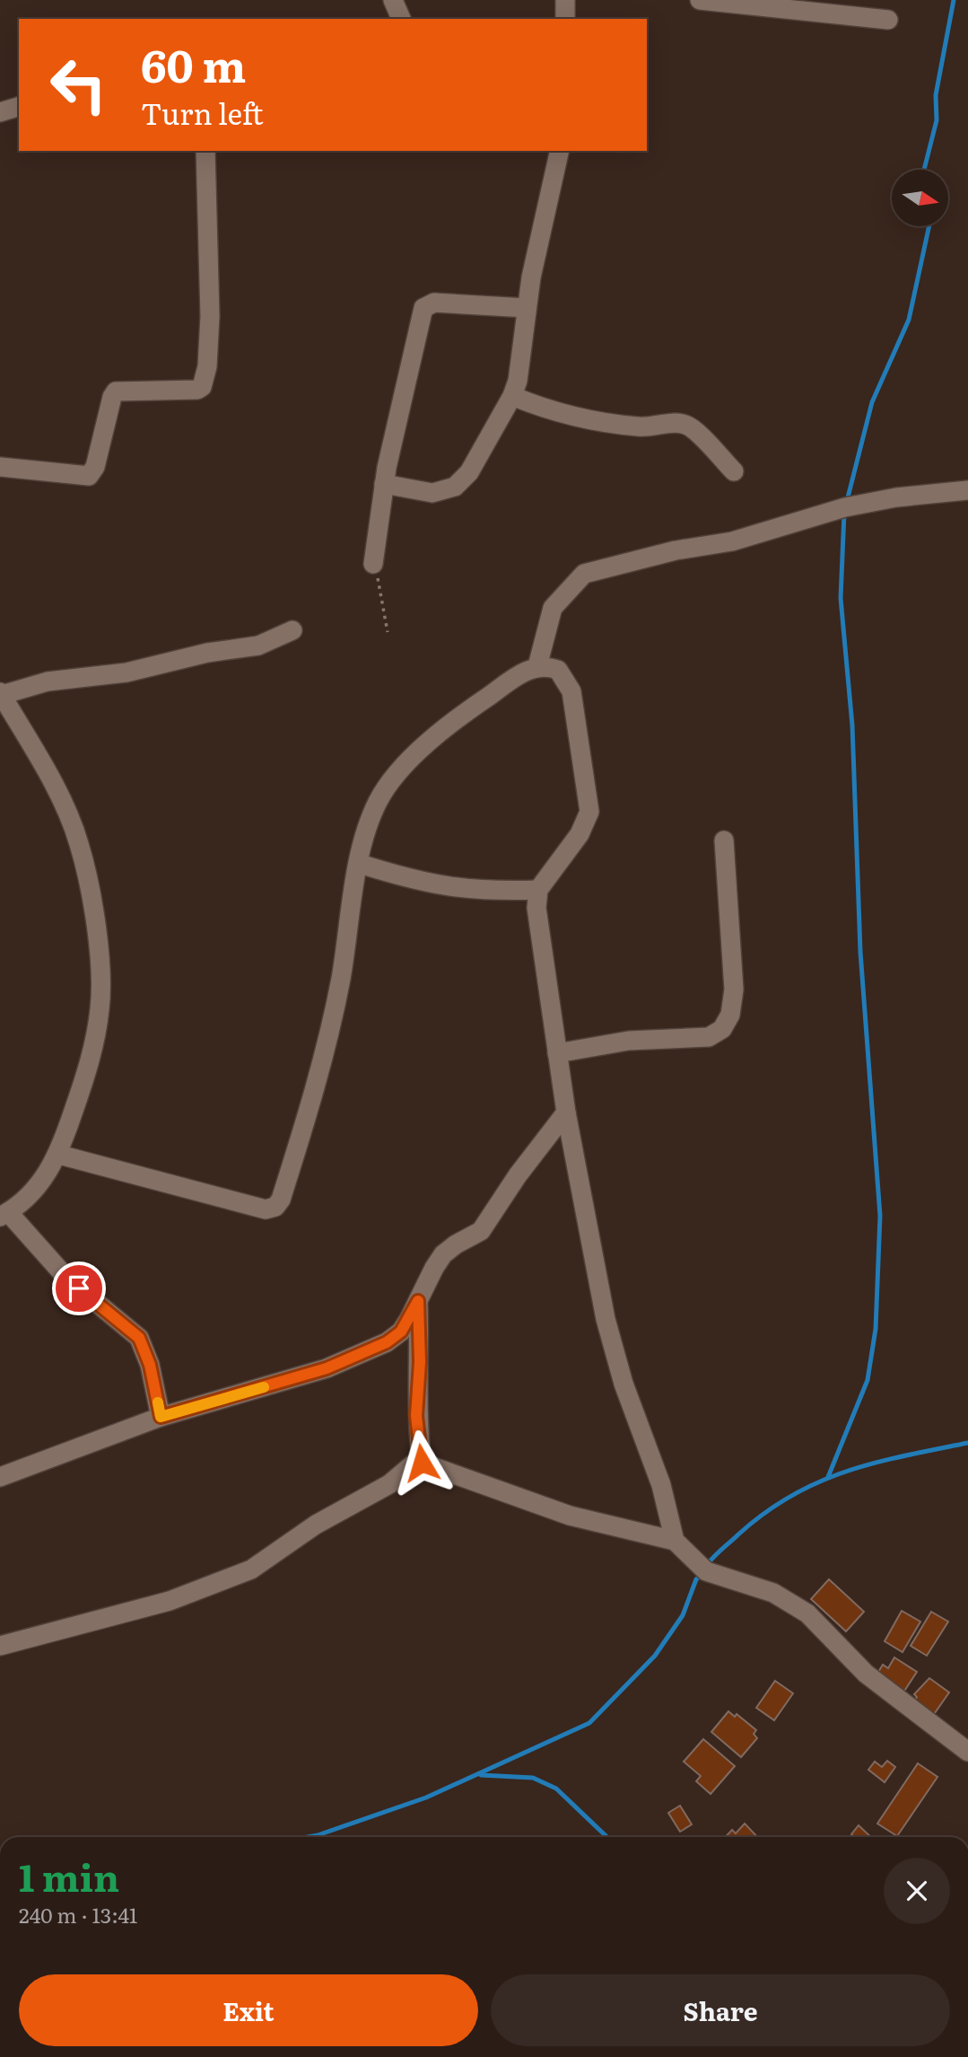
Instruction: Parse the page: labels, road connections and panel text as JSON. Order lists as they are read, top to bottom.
{
  "north": "right",
  "page": {
    "turn": ["60 m", "Turn left"],
    "heading": ["1 min", "240 m · 13:41"],
    "buttons": ["Exit", "Share"]
  }
}
